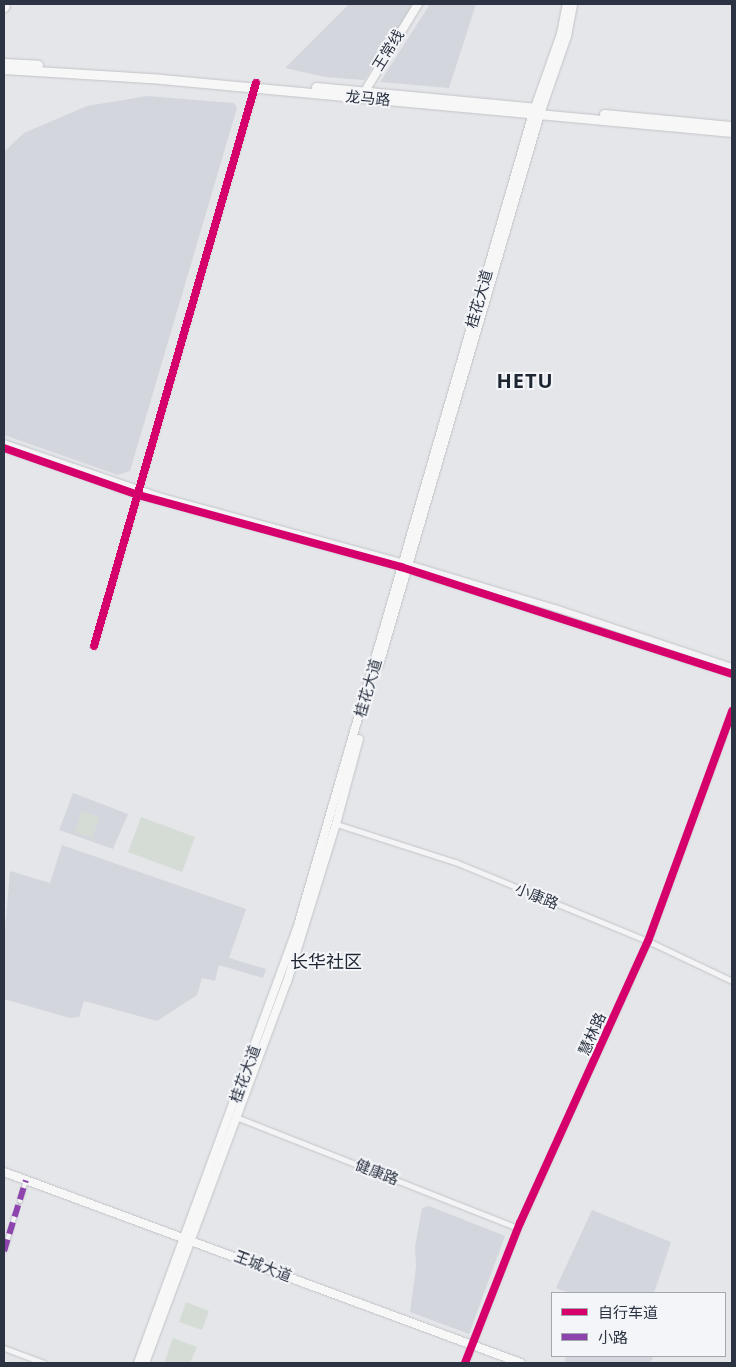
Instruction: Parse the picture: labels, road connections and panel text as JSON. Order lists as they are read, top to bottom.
{
  "streets": {
    "main road": [
      "王常线",
      "龙马路",
      "桂花大道",
      "王城大道"
    ],
    "street": ["小康路", "慧林路", "健康路"]
  },
  "crossings": [
    ["王常线", "龙马路"],
    ["龙马路", "桂花大道"],
    ["桂花大道", "小康路"],
    ["桂花大道", "健康路"],
    ["桂花大道", "王城大道"],
    ["小康路", "慧林路"],
    ["慧林路", "健康路"],
    ["慧林路", "王城大道"]
  ],
  "districts": ["HETU", "长华社区"],
  "legend": ["自行车道", "小路"]
}
